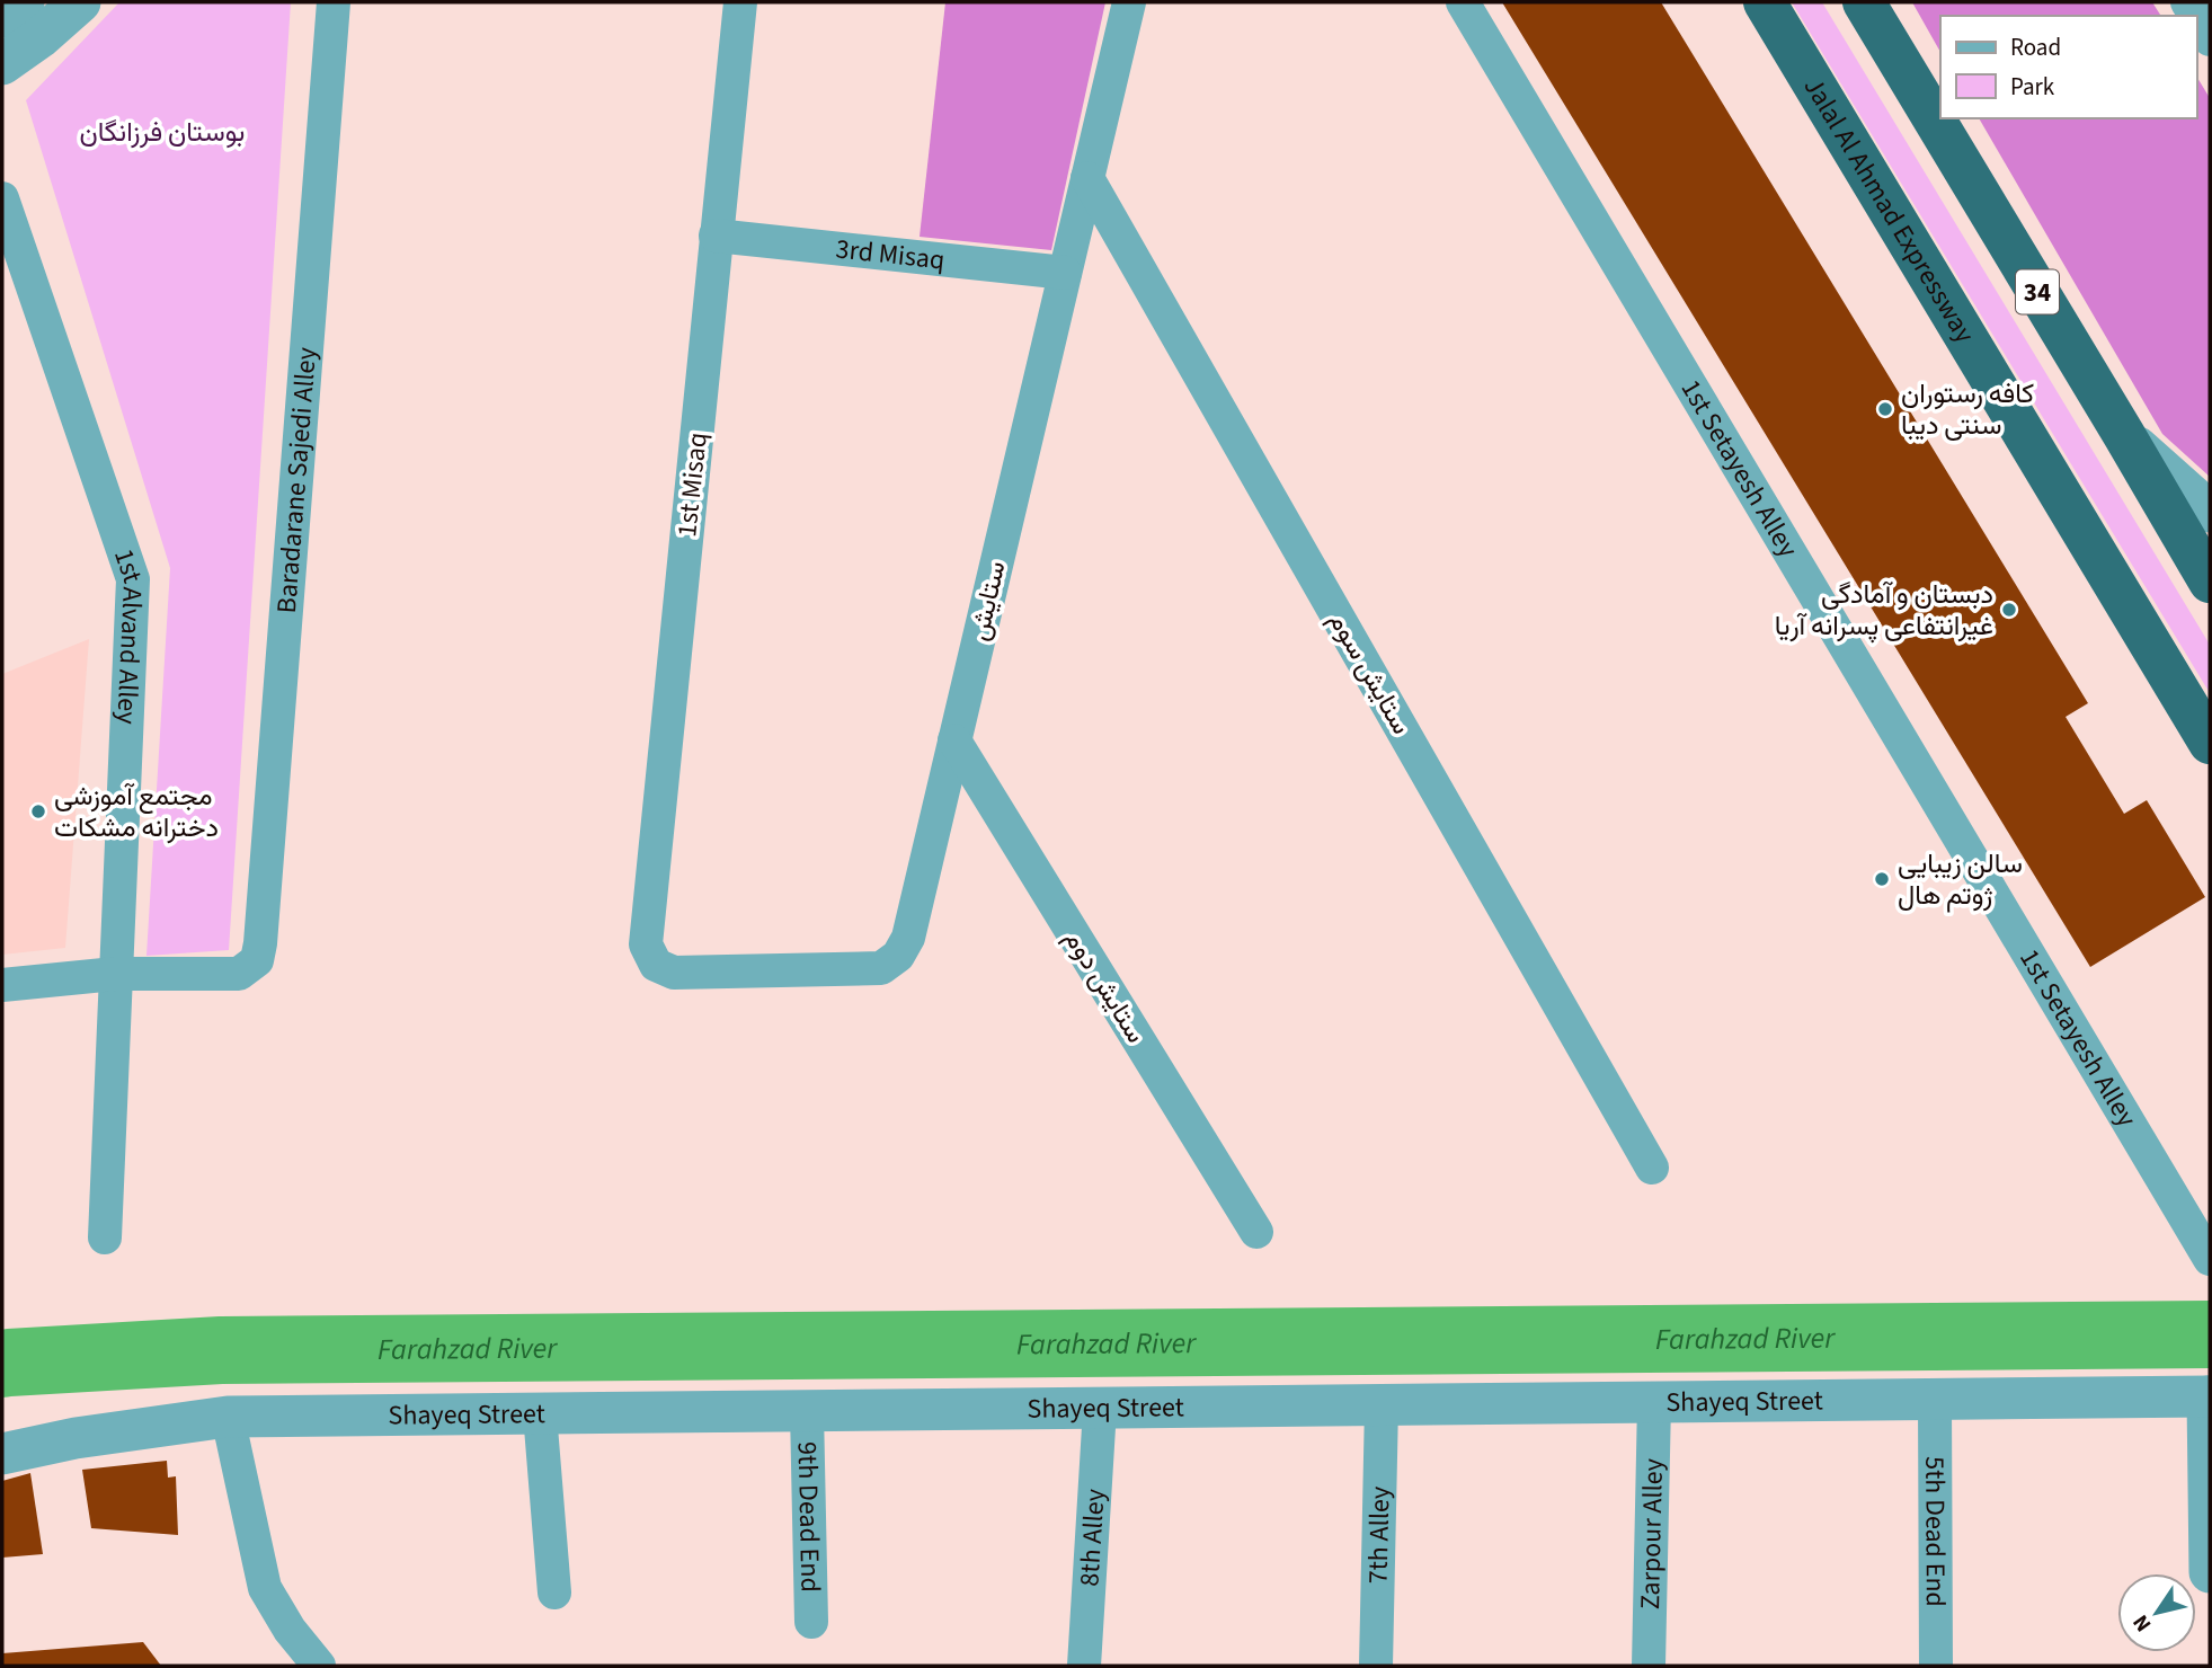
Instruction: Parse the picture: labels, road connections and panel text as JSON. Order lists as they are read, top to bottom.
{
  "streets": {
    "highway": ["Jalal Al Ahmad Expressway", "34"],
    "street": [
      "3rd Misaq",
      "1st Setayesh Alley",
      "Baradarane Sajedi Alley",
      "1st Misaq",
      "ستایش",
      "1st Alvand Alley",
      "ستایش سوم",
      "ستایش دوم",
      "Shayeq Street",
      "9th Dead End",
      "5th Dead End",
      "Zarpour Alley",
      "7th Alley",
      "8th Alley"
    ]
  },
  "crossings": [
    ["3rd Misaq", "1st Misaq"],
    ["3rd Misaq", "ستایش"],
    ["Baradarane Sajedi Alley", "1st Alvand Alley"],
    ["1st Misaq", "ستایش"],
    ["ستایش", "ستایش سوم"],
    ["ستایش", "ستایش دوم"],
    ["Shayeq Street", "9th Dead End"],
    ["Shayeq Street", "5th Dead End"],
    ["Shayeq Street", "Zarpour Alley"],
    ["Shayeq Street", "7th Alley"],
    ["Shayeq Street", "8th Alley"]
  ],
  "water": ["Farahzad River"],
  "parks": ["بوستان فرزانگان"],
  "places": [
    "کافه رستوران سنتی دیبا",
    "دبستان و آمادگی غیرانتفاعی پسرانه آریا",
    "مجتمع آموزشی دخترانه مشکات",
    "سالن زیبایی ژوتم هال"
  ],
  "legend": ["Road", "Park"],
  "north": "bottom left"
}
